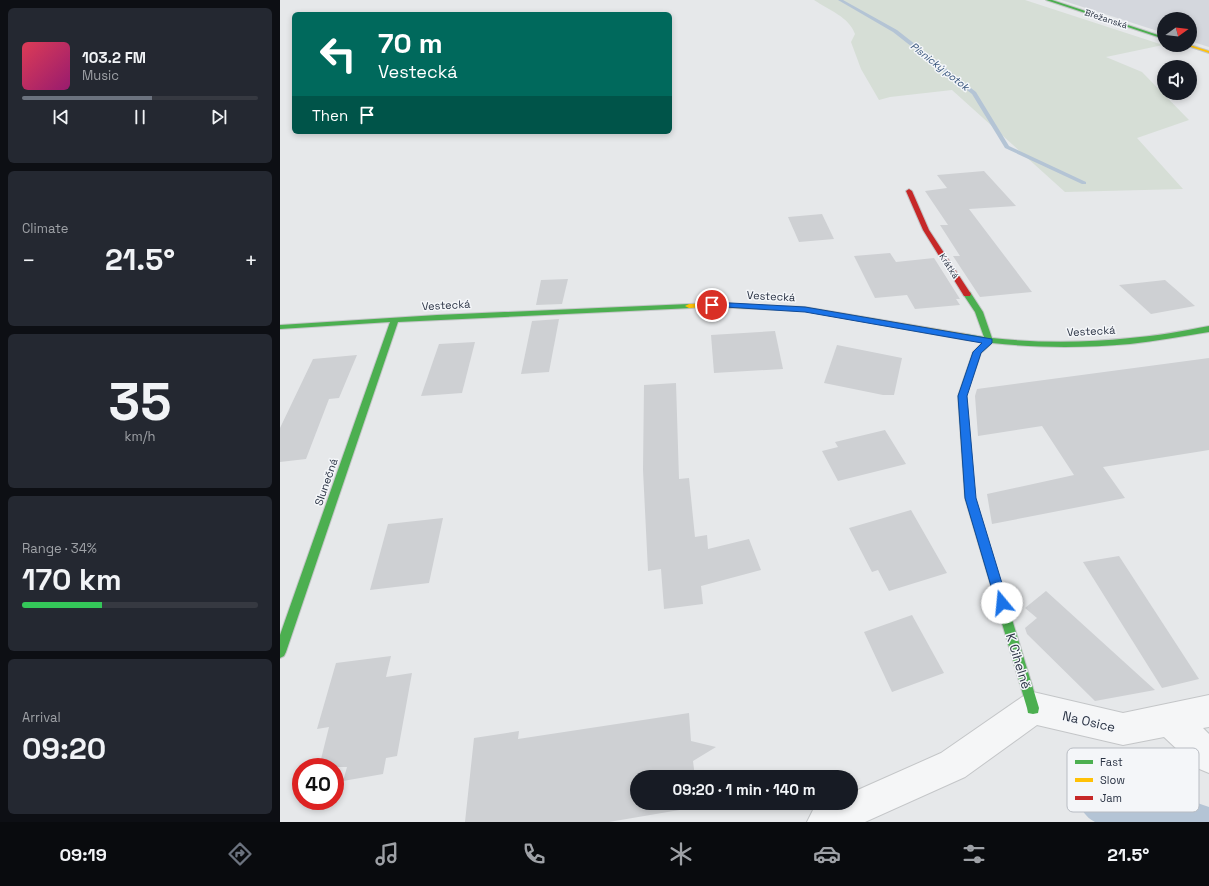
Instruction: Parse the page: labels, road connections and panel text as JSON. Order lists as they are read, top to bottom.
{
  "streets": {
    "street": [
      "Břežanská",
      "Krátká",
      "Vestecká",
      "Slunečná",
      "K Cihelně",
      "Na Osice"
    ]
  },
  "crossings": [
    ["Krátká", "Vestecká"],
    ["Krátká", "K Cihelně"],
    ["Vestecká", "Slunečná"],
    ["Vestecká", "K Cihelně"],
    ["K Cihelně", "Na Osice"]
  ],
  "water": ["Písnický potok"],
  "legend": ["Fast", "Slow", "Jam"],
  "north": "right",
  "page": {
    "turn": ["70 m", "Vestecká"],
    "song": ["103.2 FM", "Music"],
    "then": "Then",
    "tile": [
      "Climate",
      ["35", "km/h"],
      ["Range · 34%", "170 km"],
      ["Arrival", "09:20"]
    ],
    "heat": ["−", "21.5°", "+"],
    "limit": "40",
    "trip": "09:20 · 1 min · 140 m",
    "tabs": ["09:19", "21.5°"]
  }
}
